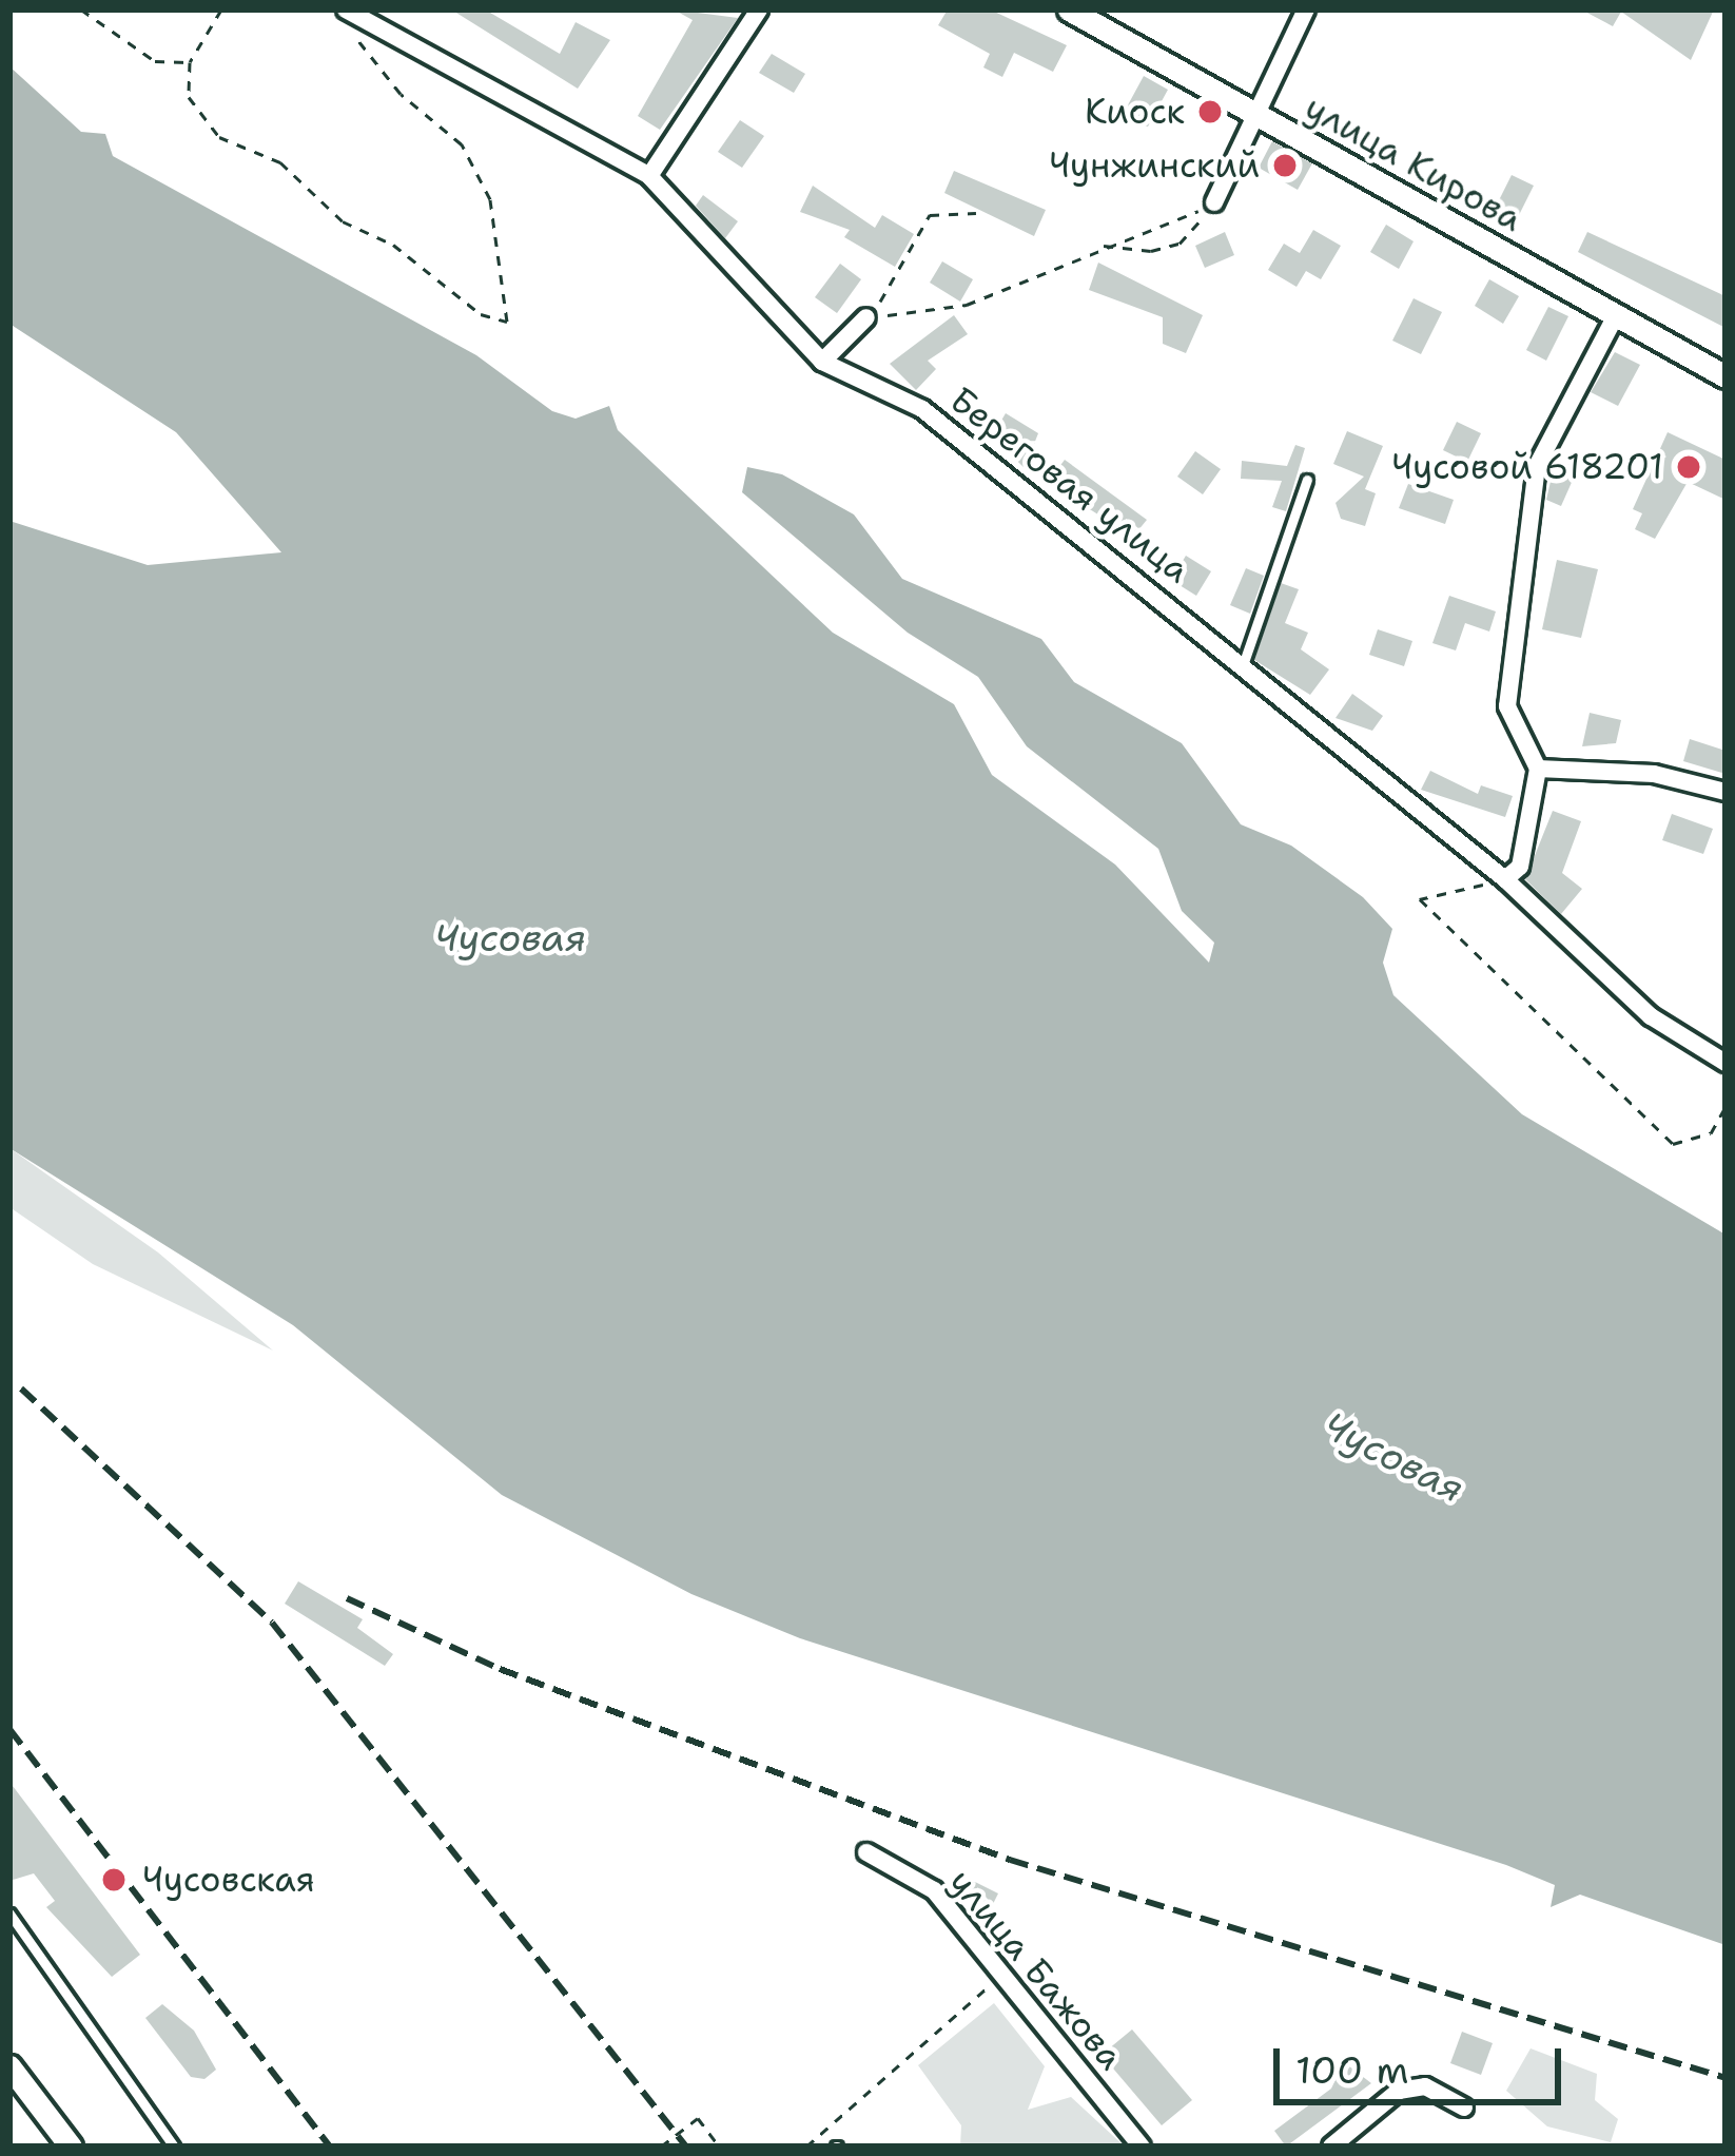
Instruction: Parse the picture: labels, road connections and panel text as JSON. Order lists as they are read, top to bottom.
{
  "streets": {
    "street": ["улица Кирова", "Береговая улица", "улица Бажова"]
  },
  "water": ["Чусовая"],
  "places": [
    "Киоск",
    "Чунжинский",
    "Чусовой 618201",
    "Чусовская"
  ],
  "scale_bar": "100 m"
}
